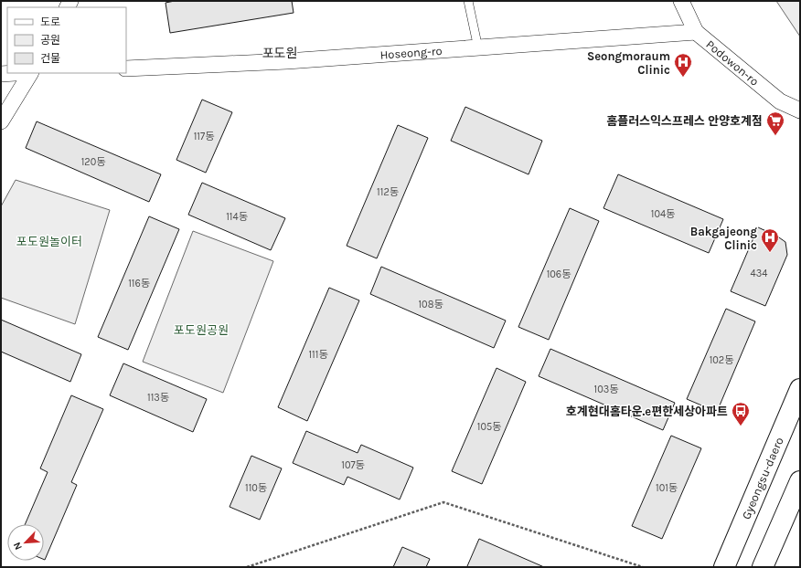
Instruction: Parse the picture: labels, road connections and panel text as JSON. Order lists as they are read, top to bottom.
{
  "streets": {
    "main road": ["Gyeongsu-daero"],
    "street": ["Hoseong-ro", "Podowon-ro"]
  },
  "crossings": [
    ["Hoseong-ro", "Podowon-ro"]
  ],
  "districts": ["포도원"],
  "parks": ["포도원놀이터", "포도원공원"],
  "places": {
    "hospital": ["Seongmoraum Clinic", "Bakgajeong Clinic"],
    "supermarket": ["홈플러스익스프레스 안양호계점"],
    "bus stop": ["호계현대홈타운.e편한세상아파트"]
  },
  "house_numbers": [
    "117동",
    "120동",
    "112동",
    "104동",
    "114동",
    "434",
    "106동",
    "116동",
    "108동",
    "111동",
    "102동",
    "103동",
    "113동",
    "105동",
    "107동",
    "110동",
    "101동"
  ],
  "legend": ["도로", "공원", "건물"],
  "north": "bottom left"
}
